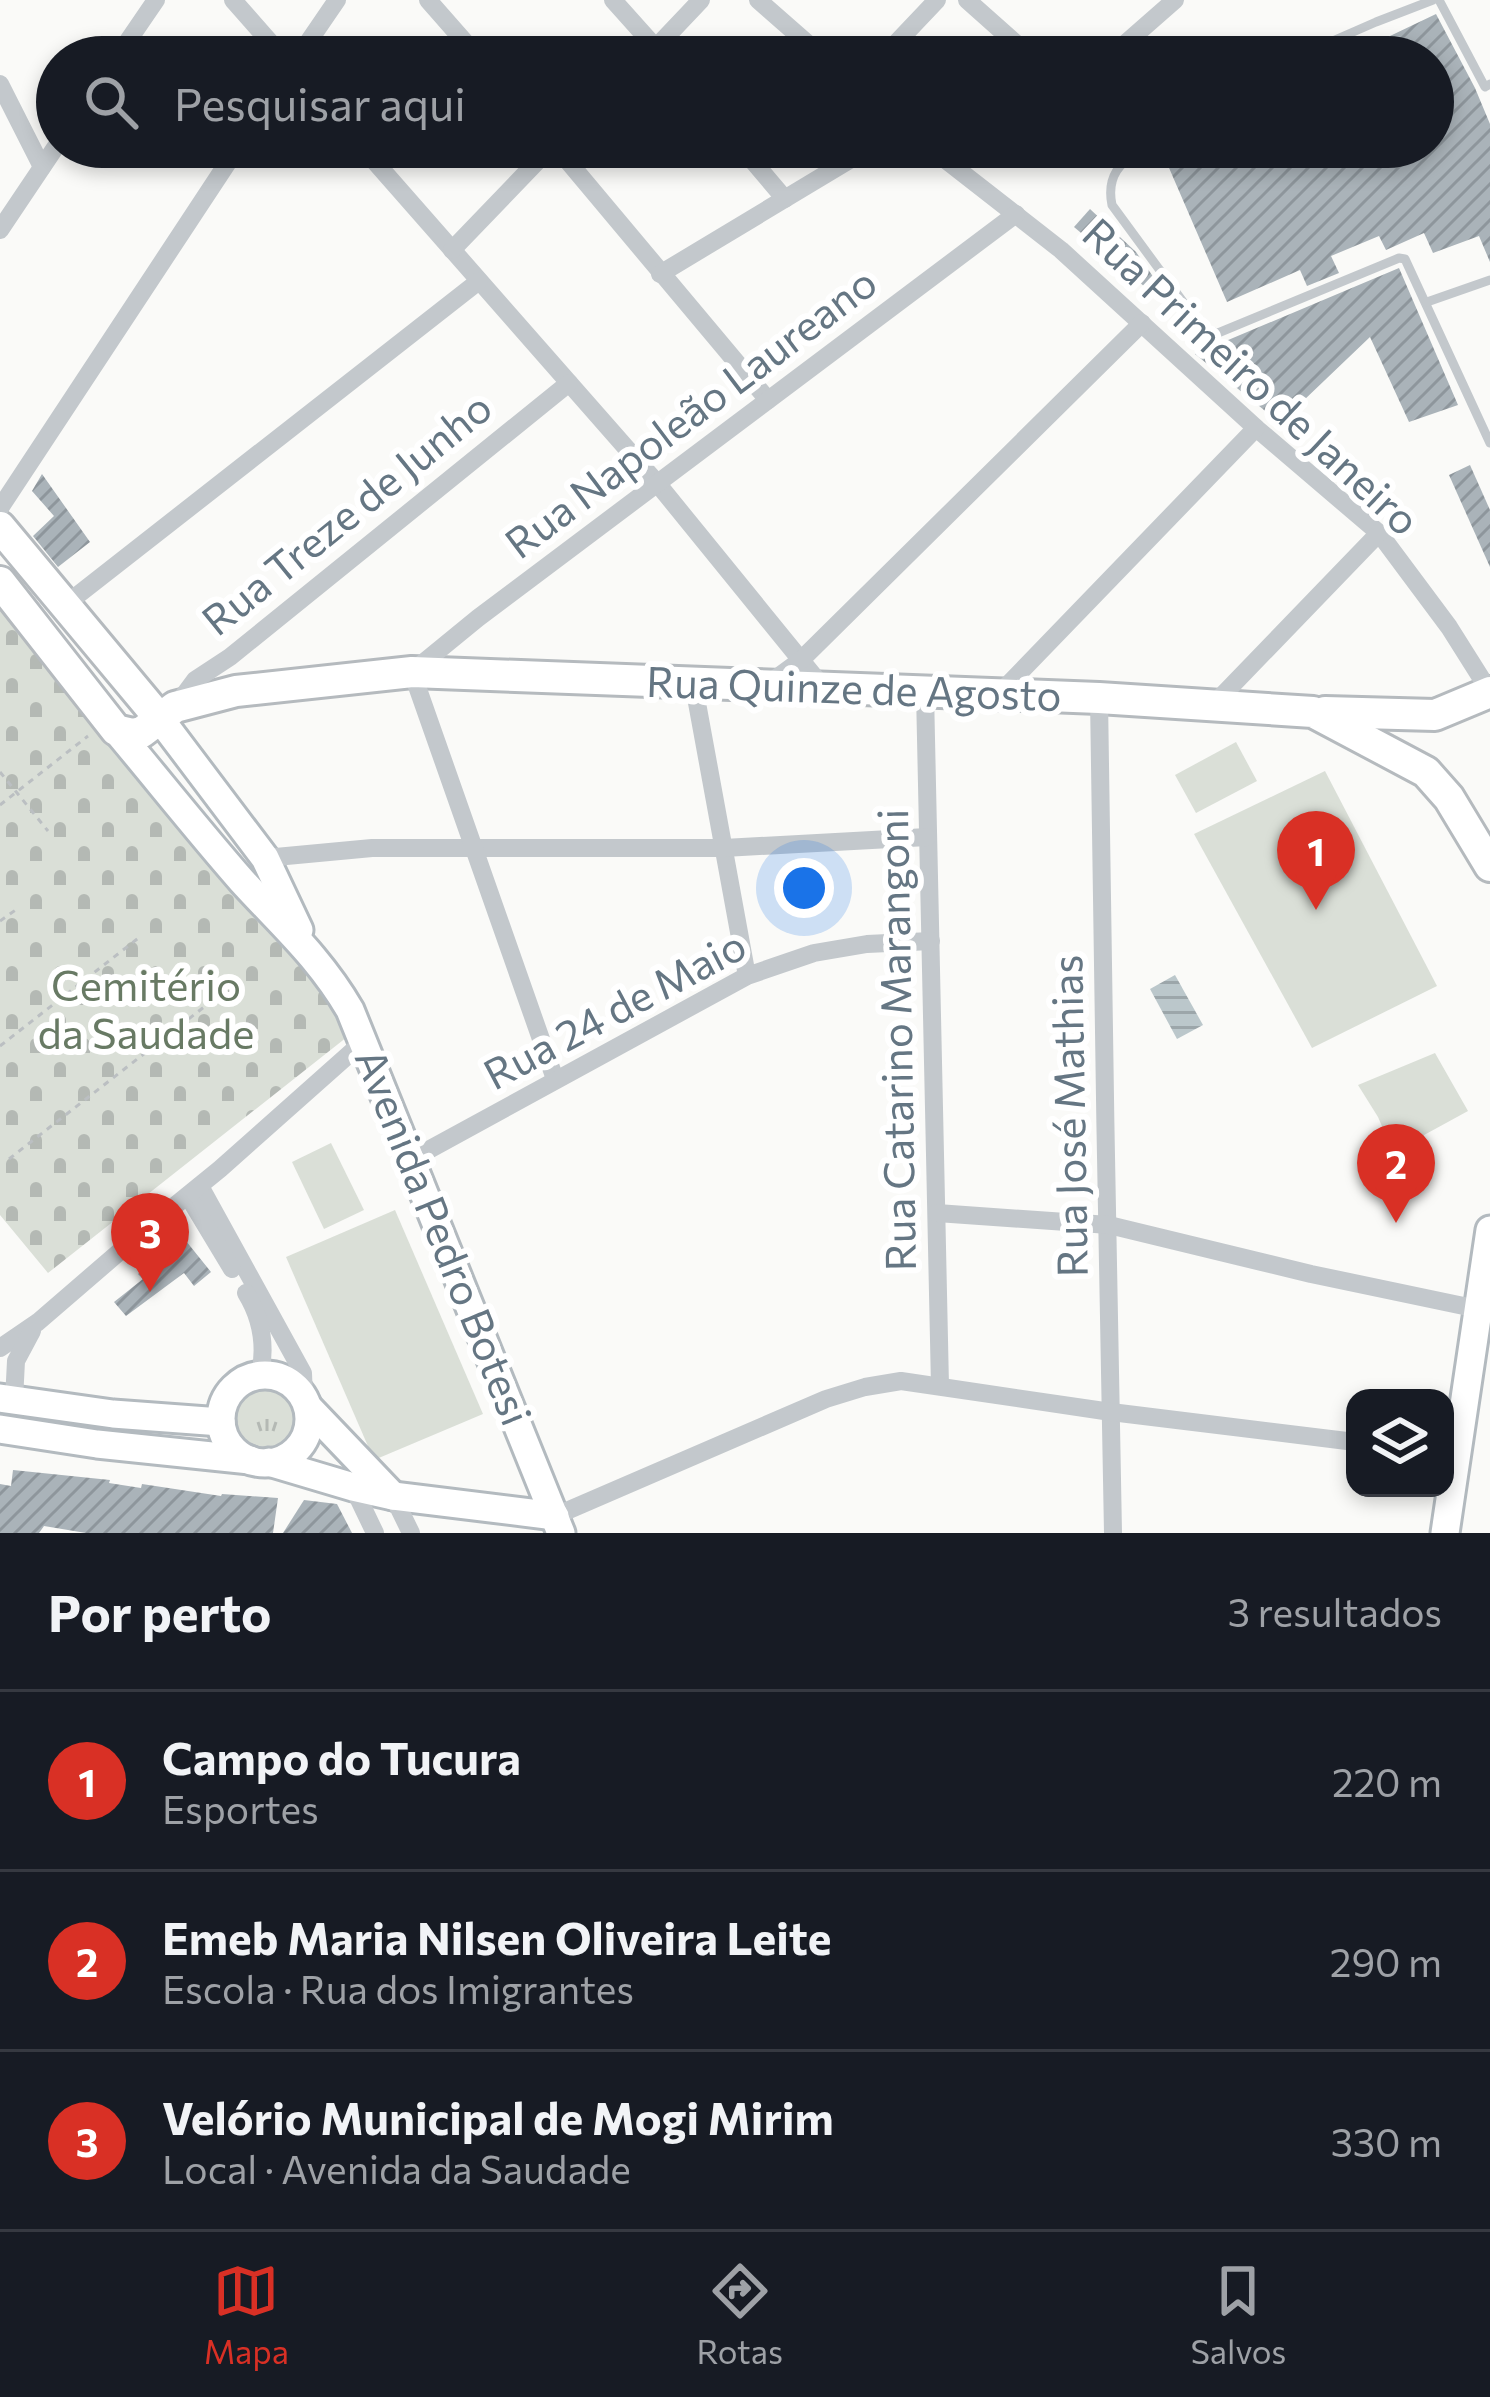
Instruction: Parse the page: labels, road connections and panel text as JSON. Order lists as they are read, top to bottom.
{
  "streets": {
    "main road": ["Rua Quinze de Agosto", "Avenida Pedro Botesi"],
    "street": [
      "Rua Primeiro de Janeiro",
      "Rua Napoleão Laureano",
      "Rua Treze de Junho",
      "Rua 24 de Maio",
      "Rua Catarino Marangoni",
      "Rua José Mathias"
    ]
  },
  "crossings": [
    ["Rua Primeiro de Janeiro", "Rua Napoleão Laureano"],
    ["Rua Napoleão Laureano", "Rua Quinze de Agosto"],
    ["Rua Treze de Junho", "Rua Quinze de Agosto"],
    ["Rua Treze de Junho", "Avenida Pedro Botesi"],
    ["Rua Quinze de Agosto", "Rua Catarino Marangoni"],
    ["Rua Quinze de Agosto", "Rua José Mathias"],
    ["Rua Quinze de Agosto", "Avenida Pedro Botesi"],
    ["Rua 24 de Maio", "Rua Catarino Marangoni"],
    ["Rua 24 de Maio", "Avenida Pedro Botesi"]
  ],
  "parks": ["Cemitério da Saudade"],
  "page": {
    "search": "Pesquisar aqui",
    "pins": ["1", "2", "3"],
    "heading": ["Por perto", "3 resultados"],
    "list": [
      {
        "mark": "1",
        "name": "Campo do Tucura",
        "note": "Esportes",
        "value": "220 m"
      },
      {
        "mark": "2",
        "name": "Emeb Maria Nilsen Oliveira Leite",
        "note": "Escola · Rua dos Imigrantes",
        "value": "290 m"
      },
      {
        "mark": "3",
        "name": "Velório Municipal de Mogi Mirim",
        "note": "Local · Avenida da Saudade",
        "value": "330 m"
      }
    ],
    "nav": ["Mapa", "Rotas", "Salvos"]
  }
}
